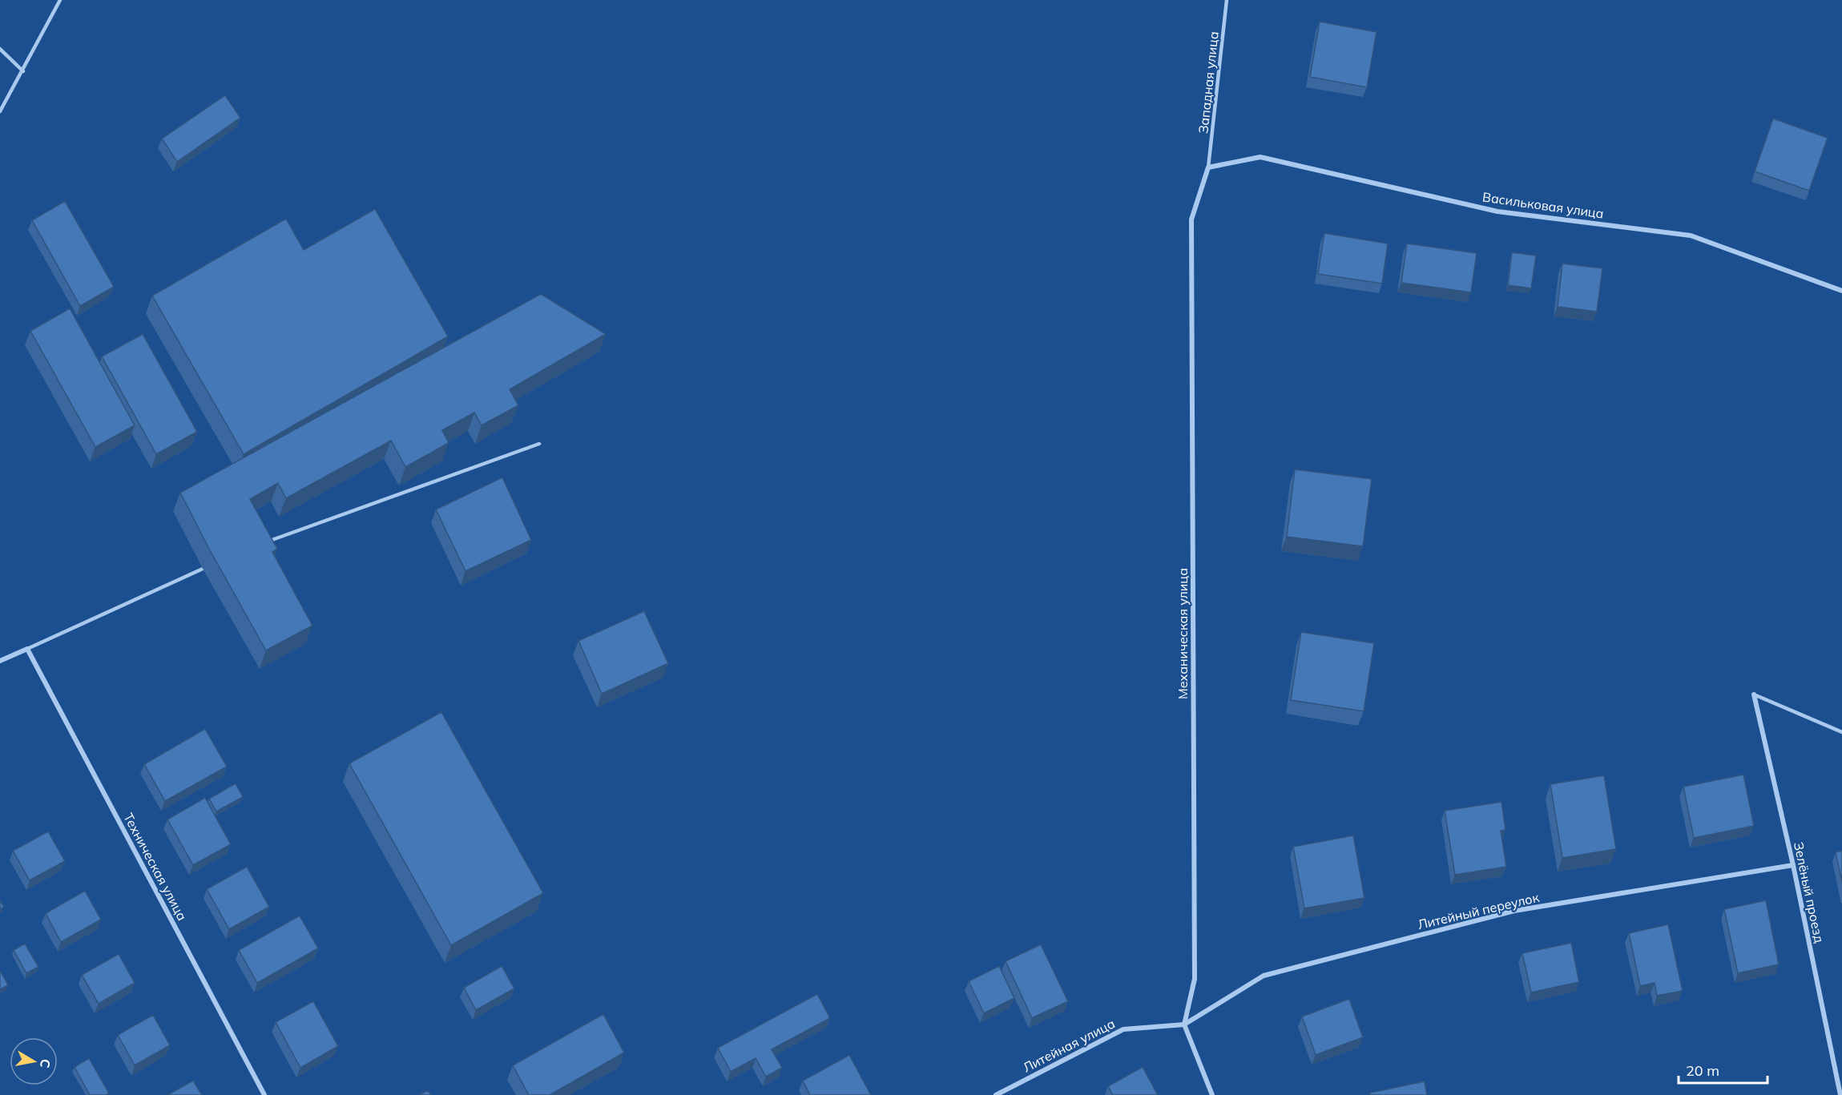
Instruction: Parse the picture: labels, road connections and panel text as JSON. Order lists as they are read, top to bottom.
{
  "streets": {
    "street": [
      "Васильковая улица",
      "Механическая улица",
      "Техническая улица",
      "Зелёный проезд",
      "Литейный переулок",
      "Литейная улица"
    ],
    "lane": ["Западная улица"]
  },
  "crossings": [
    ["Западная улица", "Васильковая улица"],
    ["Западная улица", "Механическая улица"],
    ["Васильковая улица", "Механическая улица"],
    ["Механическая улица", "Литейный переулок"],
    ["Механическая улица", "Литейная улица"],
    ["Зелёный проезд", "Литейный переулок"],
    ["Литейный переулок", "Литейная улица"]
  ],
  "scale_bar": "20 m",
  "north": "right"
}
